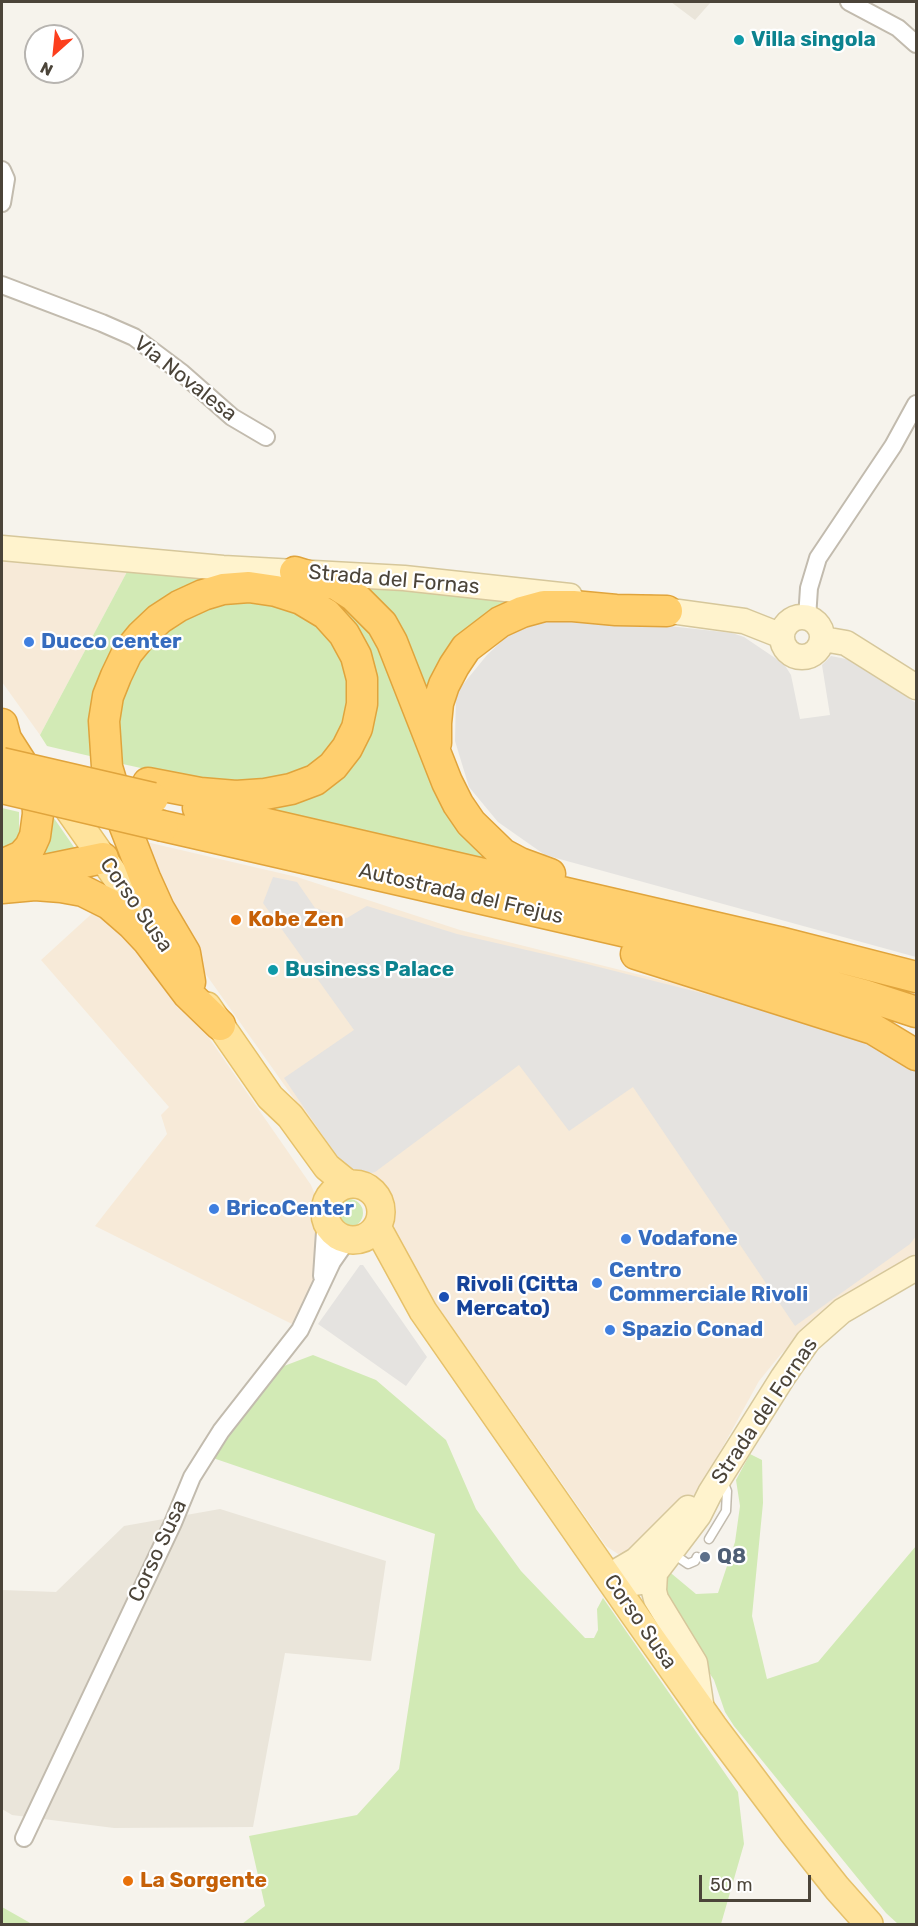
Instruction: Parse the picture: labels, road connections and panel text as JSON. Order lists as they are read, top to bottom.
{
  "streets": {
    "highway": ["Autostrada del Frejus"],
    "main road": ["Corso Susa"],
    "street": ["Via Novalesa", "Strada del Fornas"]
  },
  "crossings": [
    ["Strada del Fornas", "Corso Susa"]
  ],
  "places": [
    "Villa singola",
    "Ducco center",
    "Kobe Zen",
    "Business Palace",
    "BricoCenter",
    "Vodafone",
    "Centro Commerciale Rivoli",
    "Rivoli (Citta Mercato)",
    "Spazio Conad",
    "Q8",
    "La Sorgente"
  ],
  "scale_bar": "50 m",
  "north": "bottom left"
}
